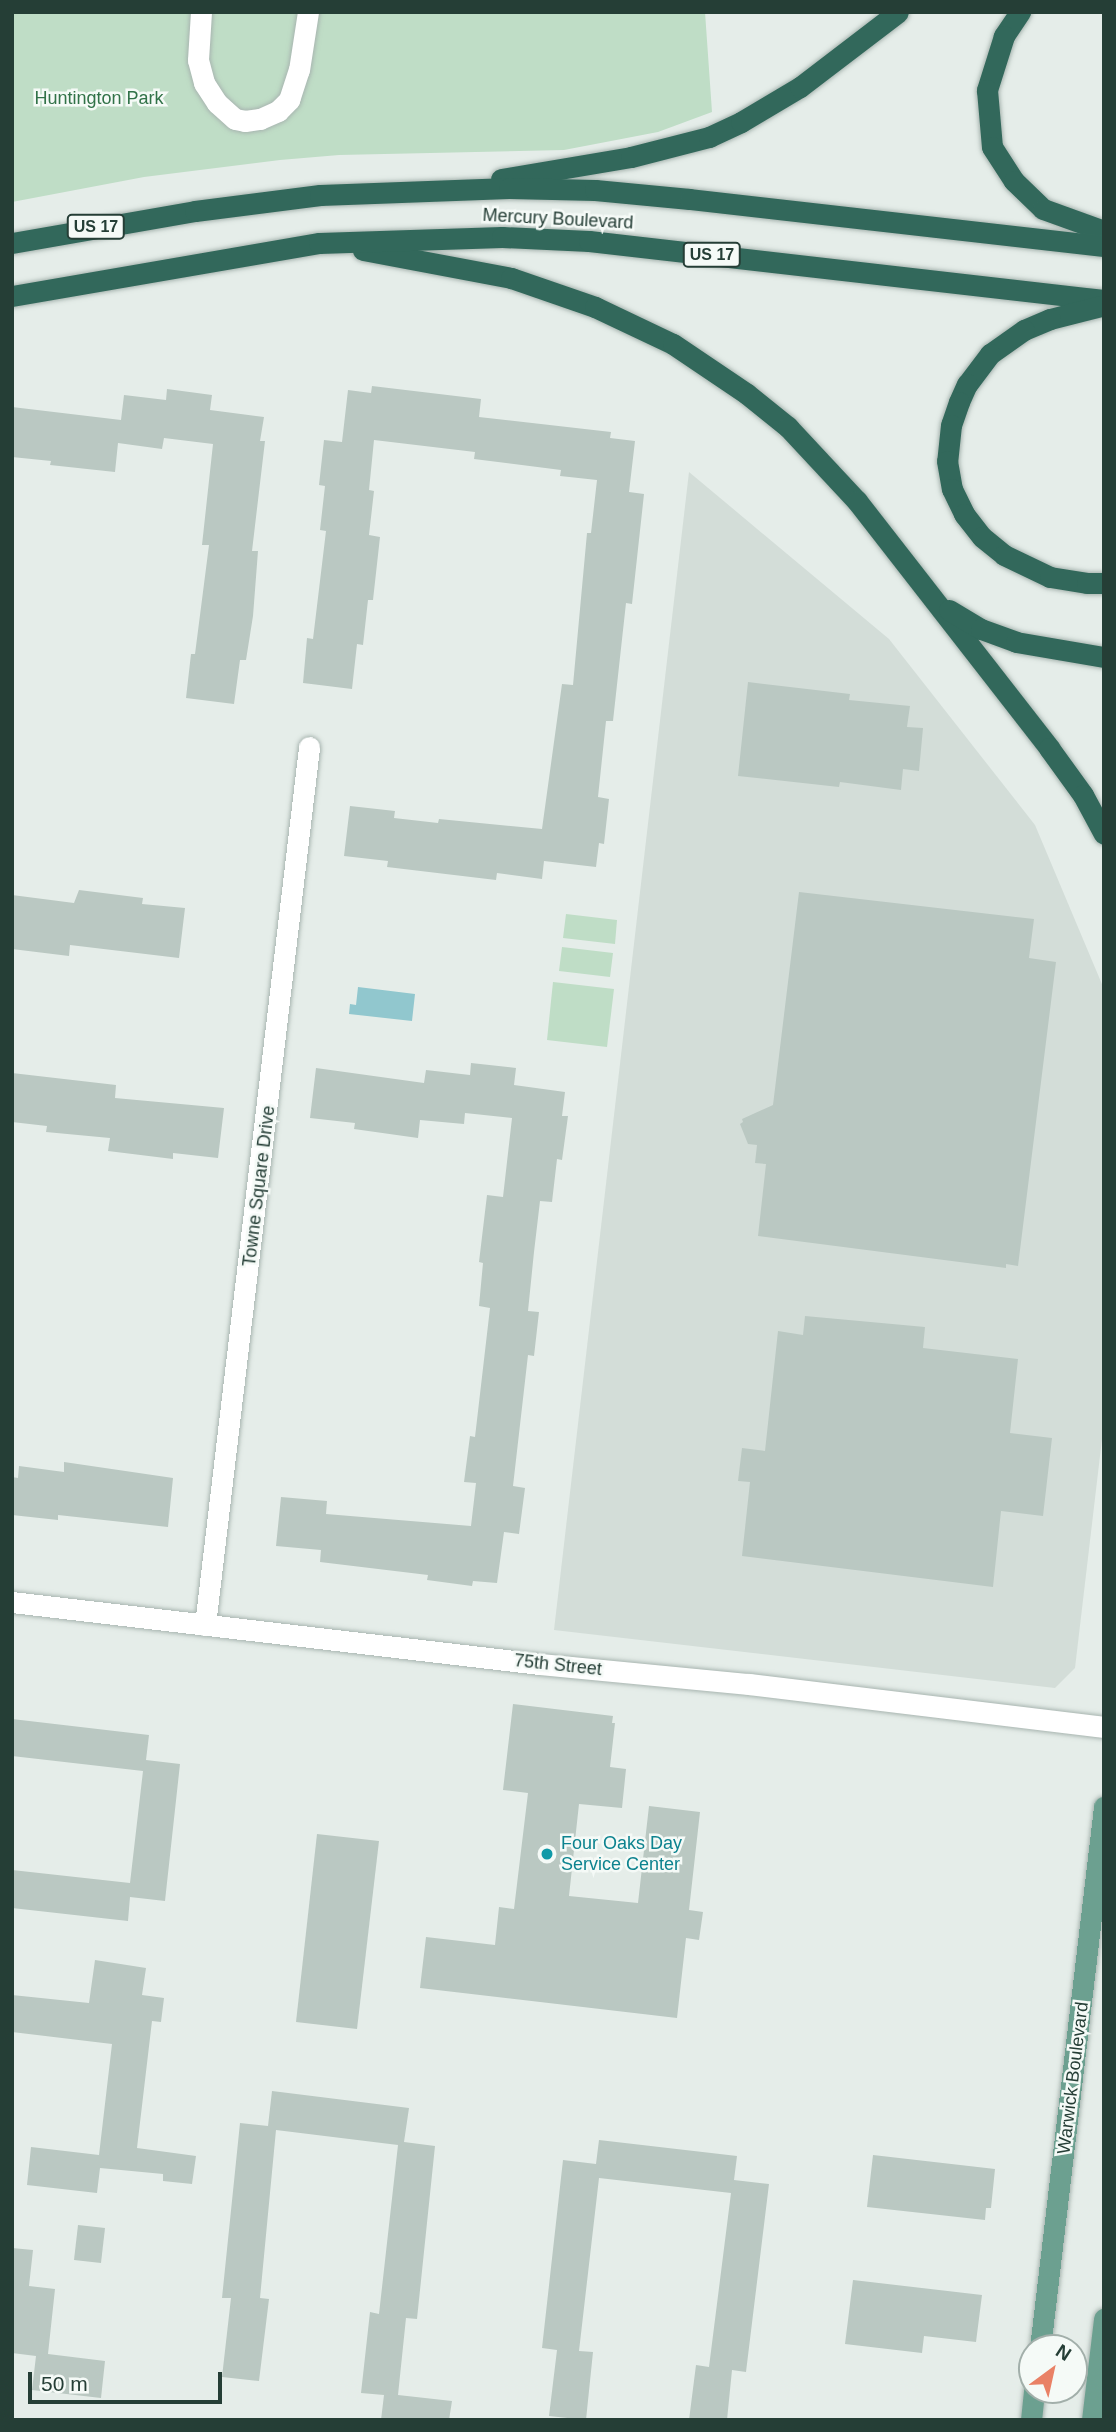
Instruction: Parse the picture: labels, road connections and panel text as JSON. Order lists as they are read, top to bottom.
{
  "streets": {
    "highway": ["Mercury Boulevard", "US 17"],
    "main road": ["Warwick Boulevard"],
    "street": ["Towne Square Drive", "75th Street"]
  },
  "crossings": [
    ["Towne Square Drive", "75th Street"]
  ],
  "parks": ["Huntington Park"],
  "places": ["Four Oaks Day Service Center"],
  "scale_bar": "50 m",
  "north": "top right"
}
